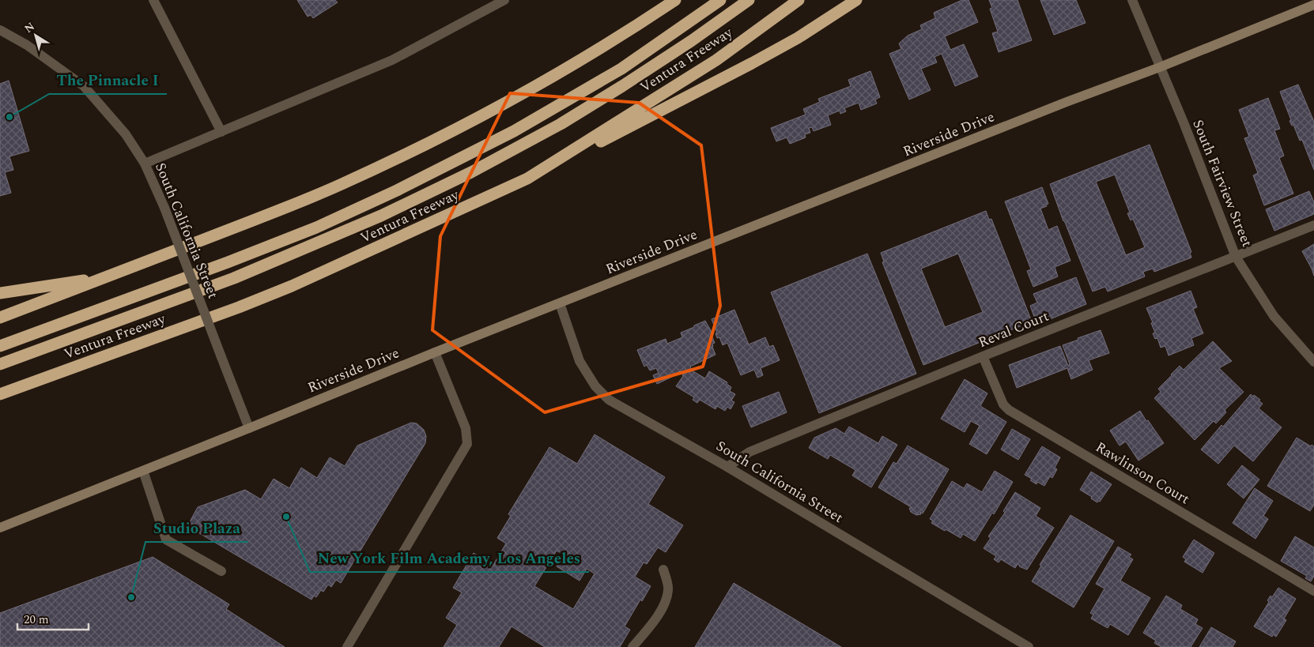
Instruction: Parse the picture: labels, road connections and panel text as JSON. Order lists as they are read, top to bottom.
{
  "streets": {
    "highway": ["Ventura Freeway"],
    "main road": ["Riverside Drive"],
    "street": [
      "South Fairview Street",
      "South California Street",
      "Reval Court",
      "Rawlinson Court"
    ]
  },
  "crossings": [
    ["Riverside Drive", "South Fairview Street"],
    ["Riverside Drive", "South California Street"],
    ["South Fairview Street", "Reval Court"],
    ["South California Street", "Reval Court"],
    ["Reval Court", "Rawlinson Court"]
  ],
  "places": ["The Pinnacle I", "New York Film Academy, Los Angeles", "Studio Plaza"],
  "scale_bar": "20 m",
  "north": "top left"
}
